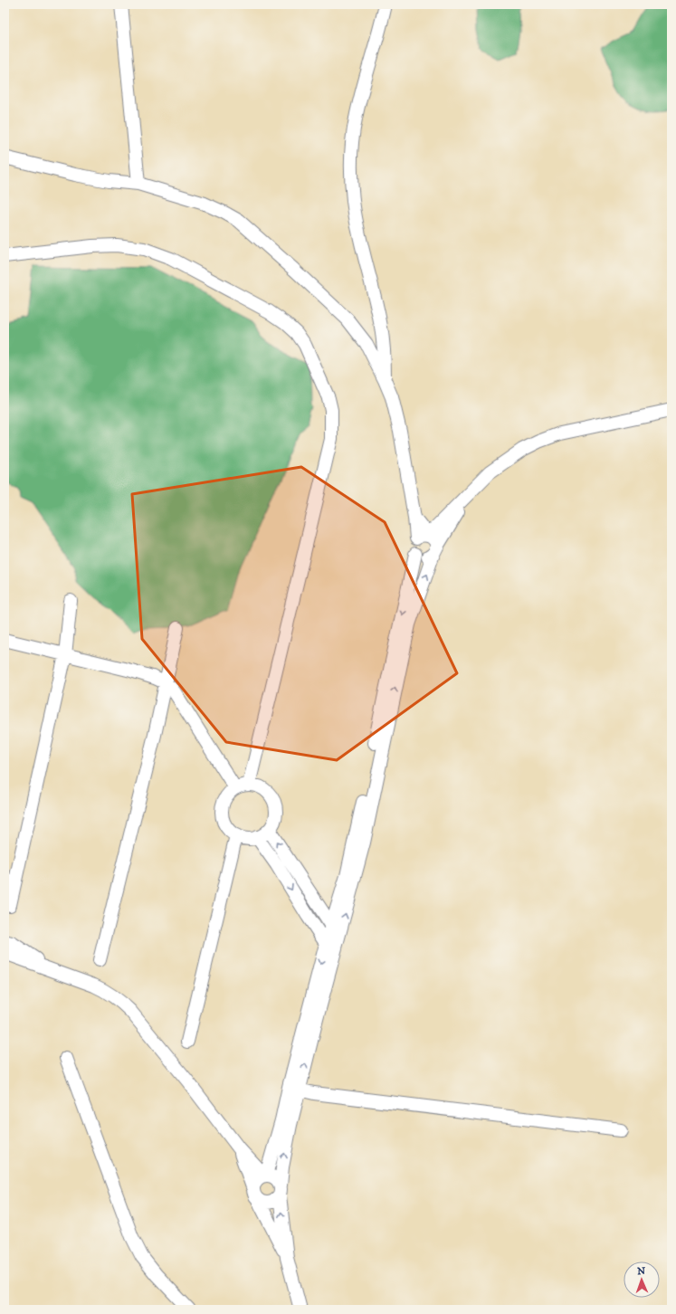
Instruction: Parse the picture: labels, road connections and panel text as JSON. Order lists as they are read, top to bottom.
{
  "north": "top"
}
